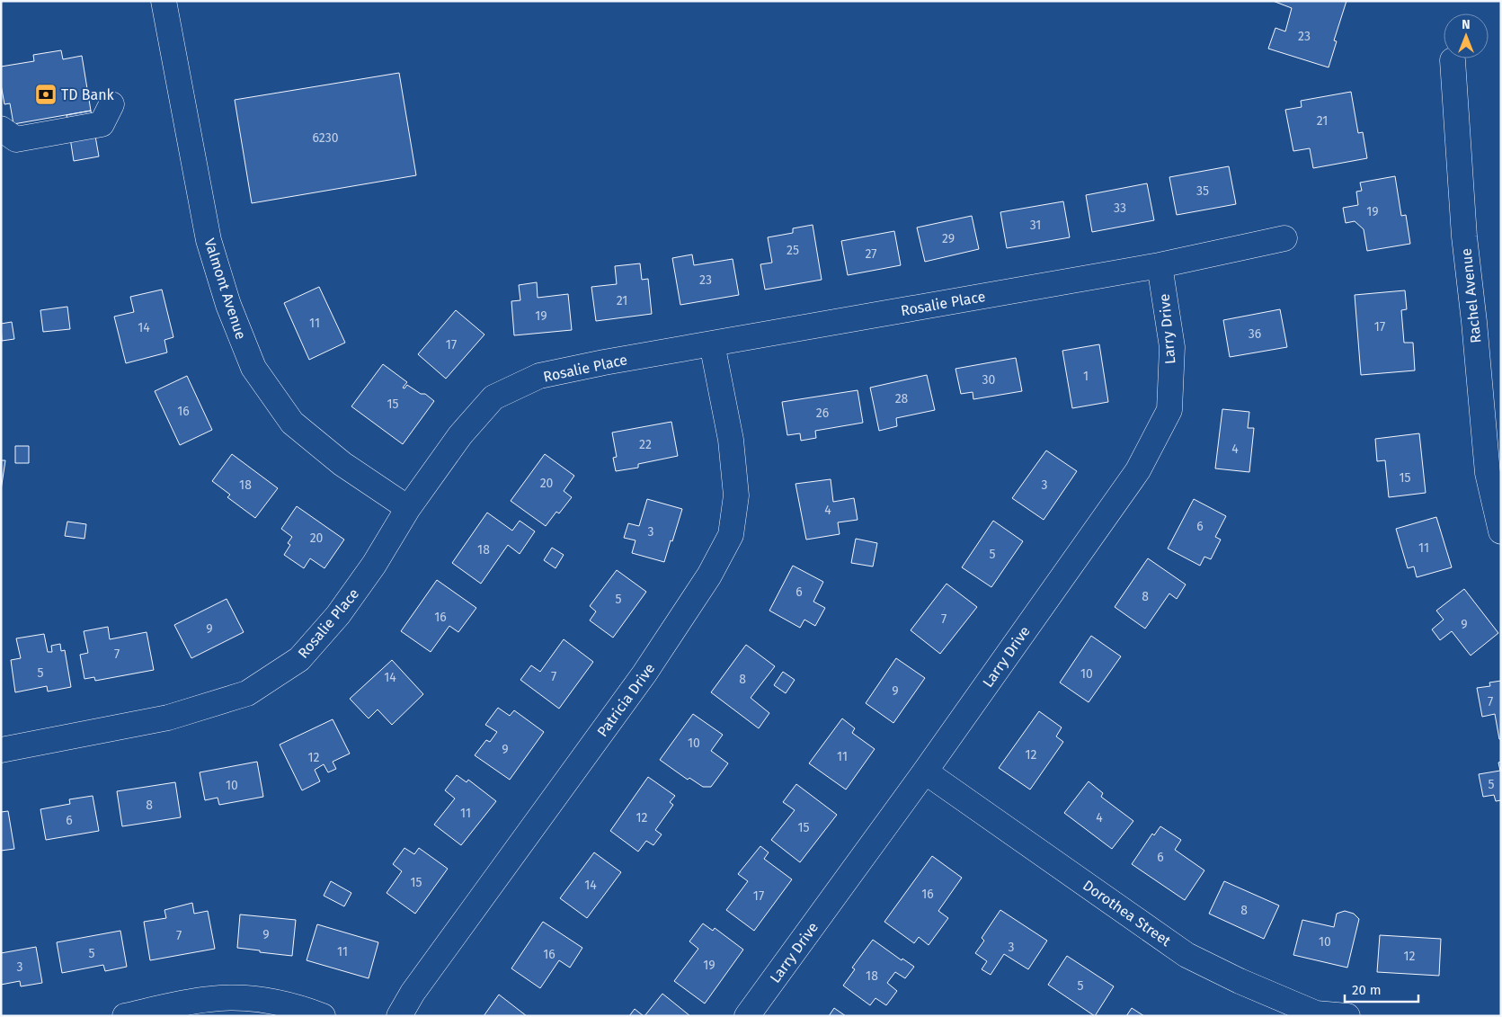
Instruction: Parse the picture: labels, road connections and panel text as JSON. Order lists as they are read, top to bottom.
{
  "streets": {
    "street": [
      "Valmont Avenue",
      "Rachel Avenue",
      "Rosalie Place",
      "Larry Drive",
      "Patricia Drive",
      "Dorothea Street"
    ]
  },
  "crossings": [
    ["Valmont Avenue", "Rosalie Place"],
    ["Rosalie Place", "Larry Drive"],
    ["Rosalie Place", "Patricia Drive"],
    ["Larry Drive", "Dorothea Street"]
  ],
  "places": {
    "bank": ["TD Bank"]
  },
  "house_numbers": [
    "23",
    "21",
    "6230",
    "35",
    "33",
    "19",
    "31",
    "29",
    "25",
    "27",
    "23",
    "21",
    "19",
    "11",
    "17",
    "14",
    "36",
    "17",
    "1",
    "30",
    "28",
    "15",
    "16",
    "26",
    "22",
    "4",
    "15",
    "20",
    "18",
    "3",
    "4",
    "6",
    "3",
    "20",
    "11",
    "18",
    "5",
    "6",
    "8",
    "5",
    "16",
    "7",
    "9",
    "9",
    "7",
    "5",
    "10",
    "7",
    "14",
    "8",
    "9",
    "7",
    "10",
    "9",
    "12",
    "11",
    "12",
    "5",
    "10",
    "8",
    "11",
    "12",
    "4",
    "6",
    "15",
    "6",
    "15",
    "14",
    "16",
    "17",
    "8",
    "9",
    "7",
    "10",
    "3",
    "11",
    "5",
    "16",
    "12",
    "19",
    "3",
    "18",
    "5"
  ],
  "scale_bar": "20 m",
  "north": "top"
}
